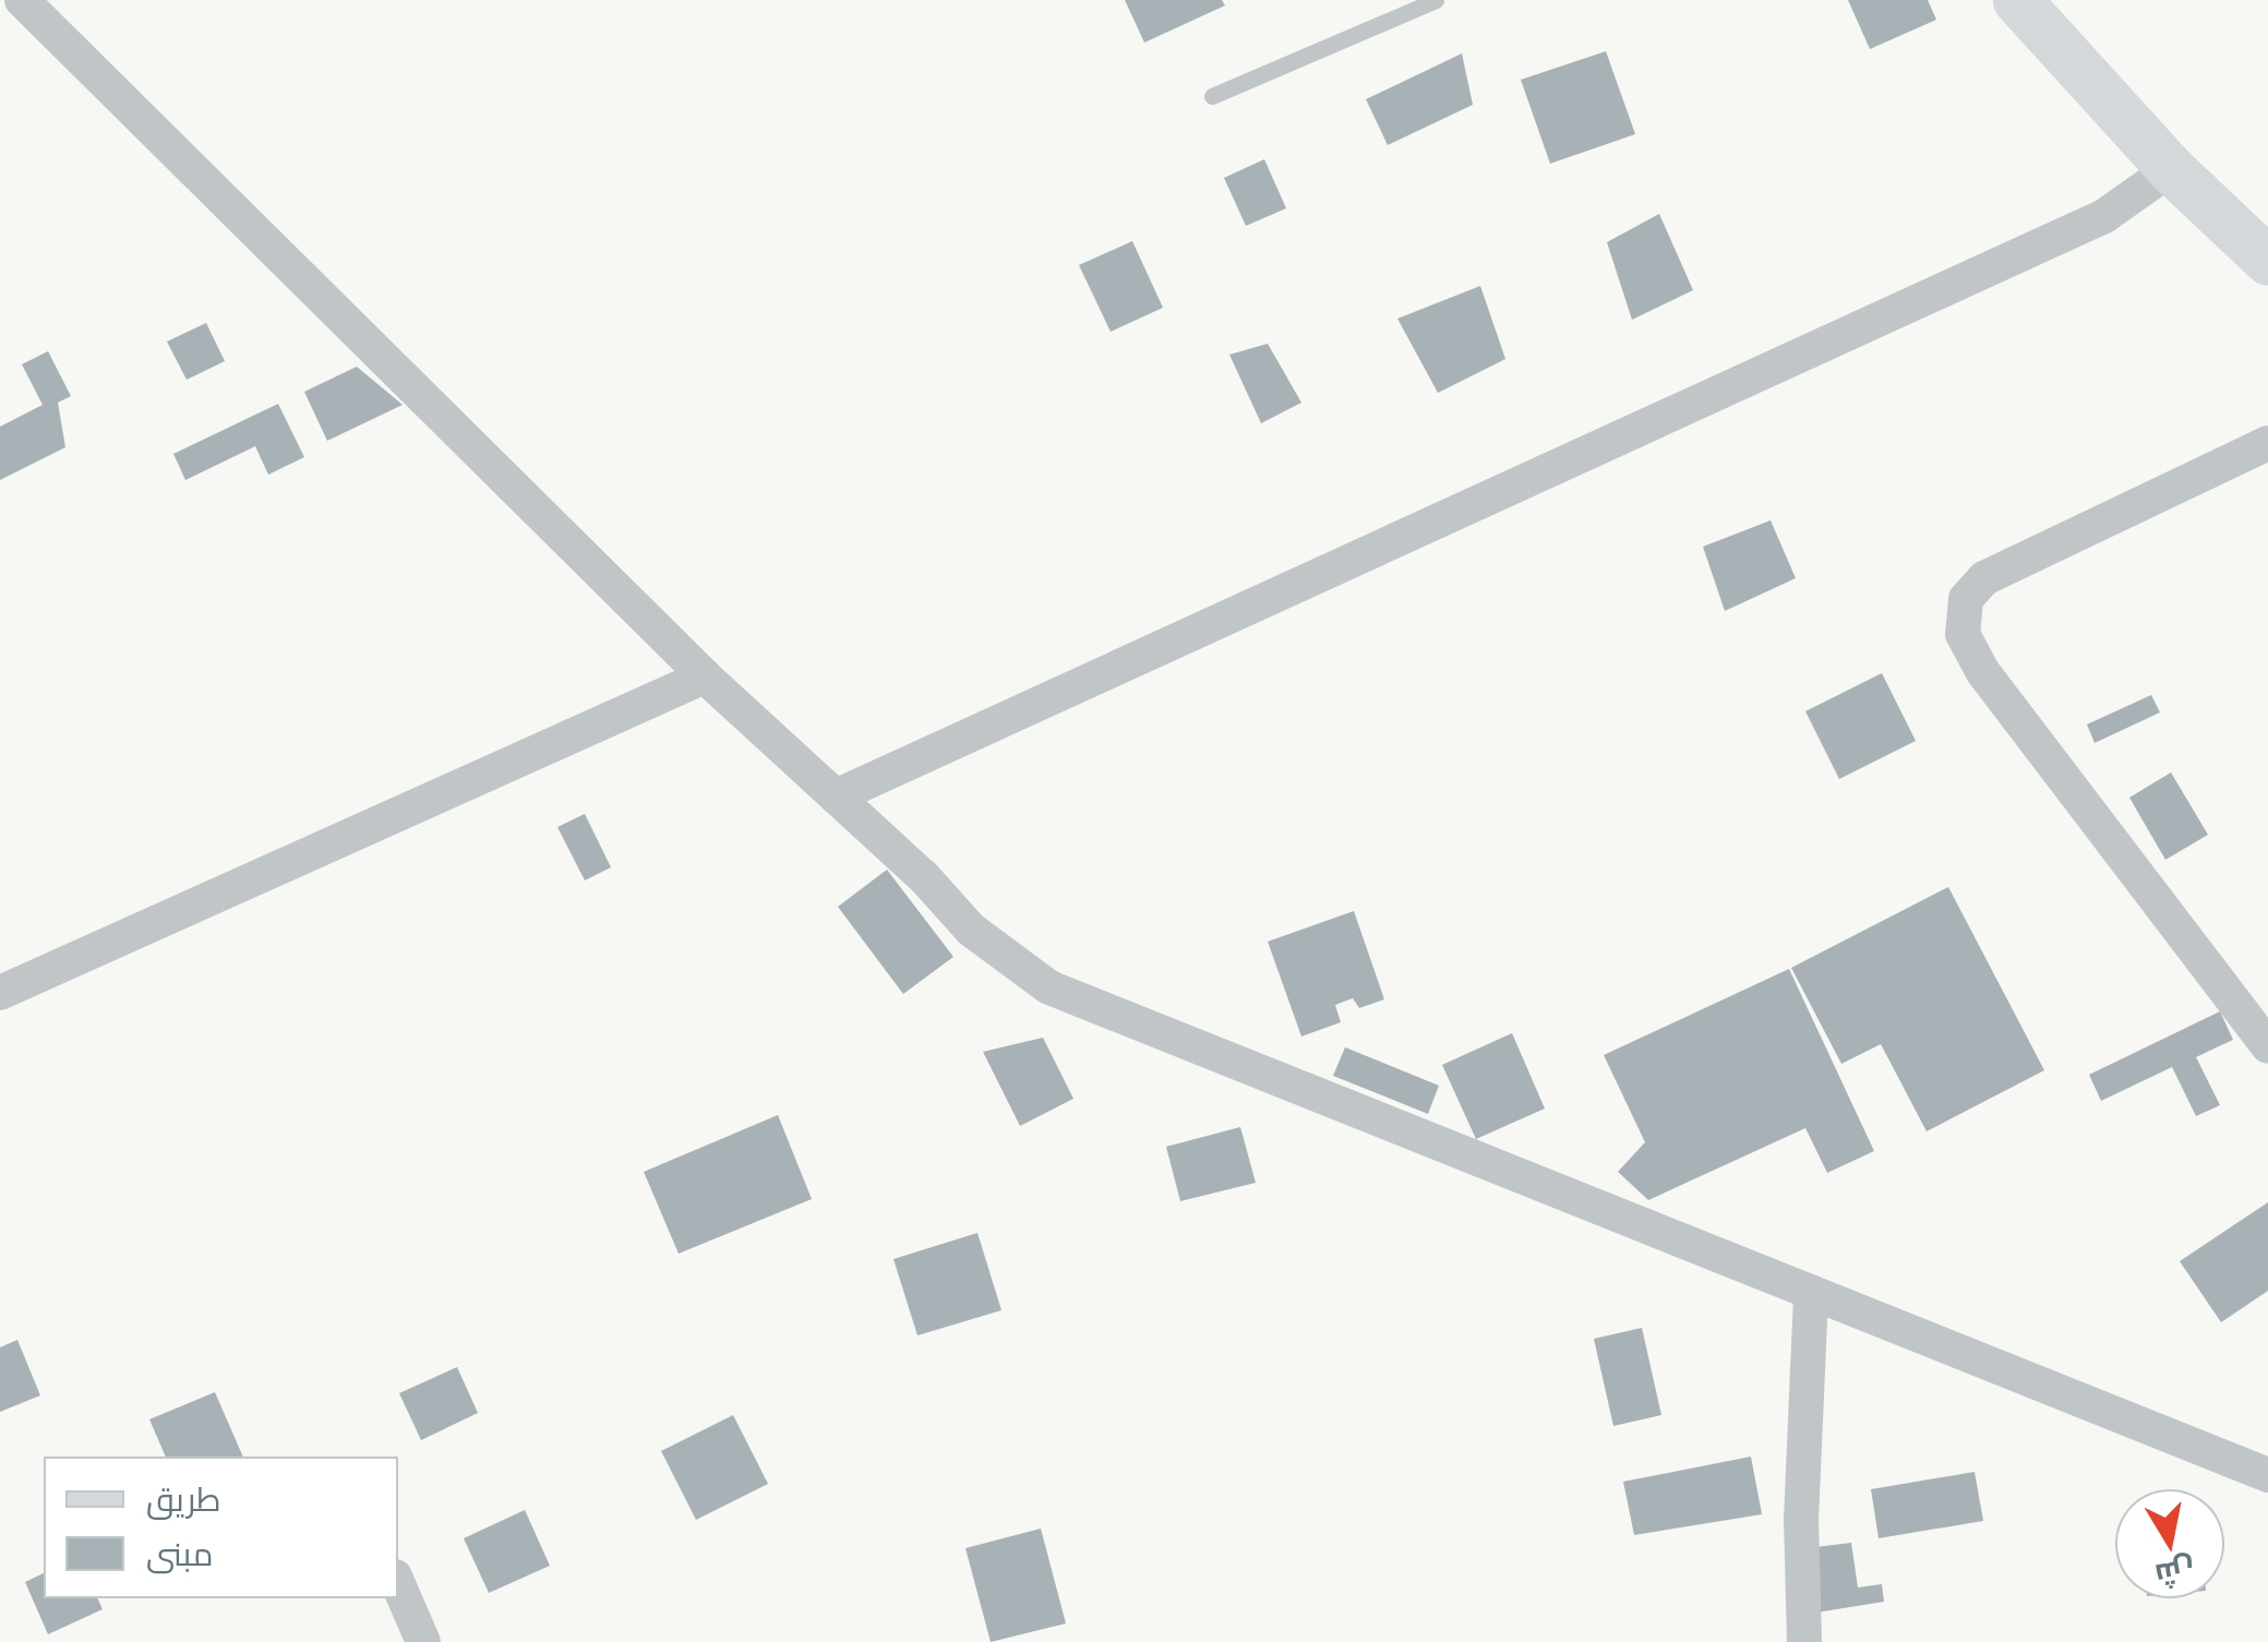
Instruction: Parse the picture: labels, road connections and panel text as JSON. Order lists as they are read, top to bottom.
{
  "legend": ["طريق", "مبنى"],
  "north": "bottom"
}
